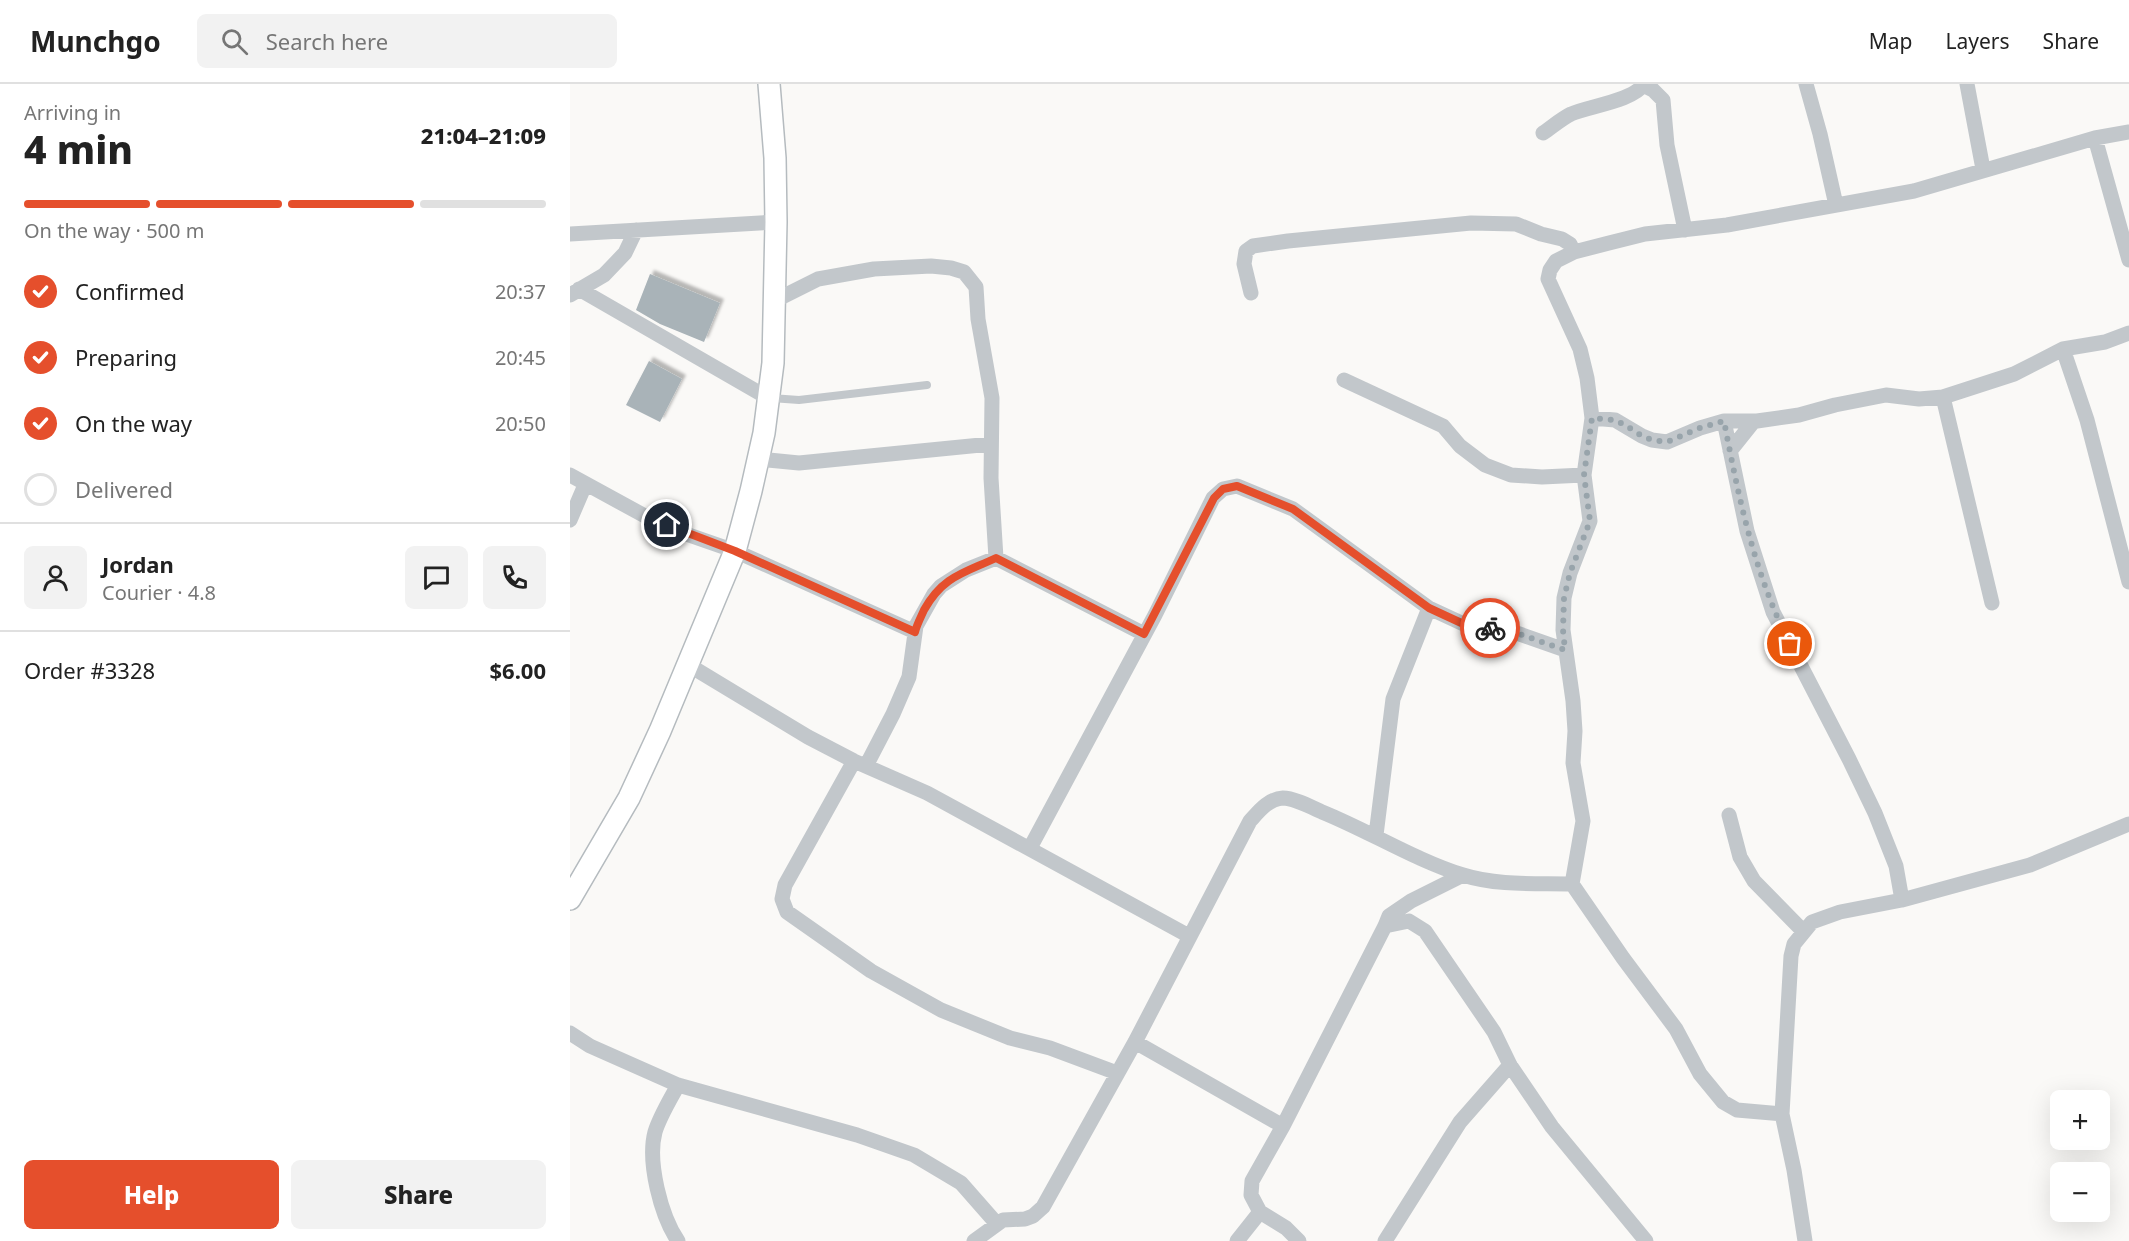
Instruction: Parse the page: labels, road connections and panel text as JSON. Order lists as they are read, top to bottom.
{
  "page": {
    "header": "Munchgo",
    "search": "Search here",
    "nav": ["Map", "Layers", "Share"],
    "heading": ["4 min", "Arriving in", "21:04–21:09"],
    "panel": [
      "Jordan",
      "Courier · 4.8",
      "Order #3328",
      "$6.00"
    ],
    "bar": "On the way · 500 m",
    "list": [
      ["Confirmed", "20:37"],
      ["Preparing", "20:45"],
      ["On the way", "20:50"],
      "Delivered"
    ],
    "map_buttons": ["+", "−"],
    "buttons": ["Help", "Share"]
  }
}
